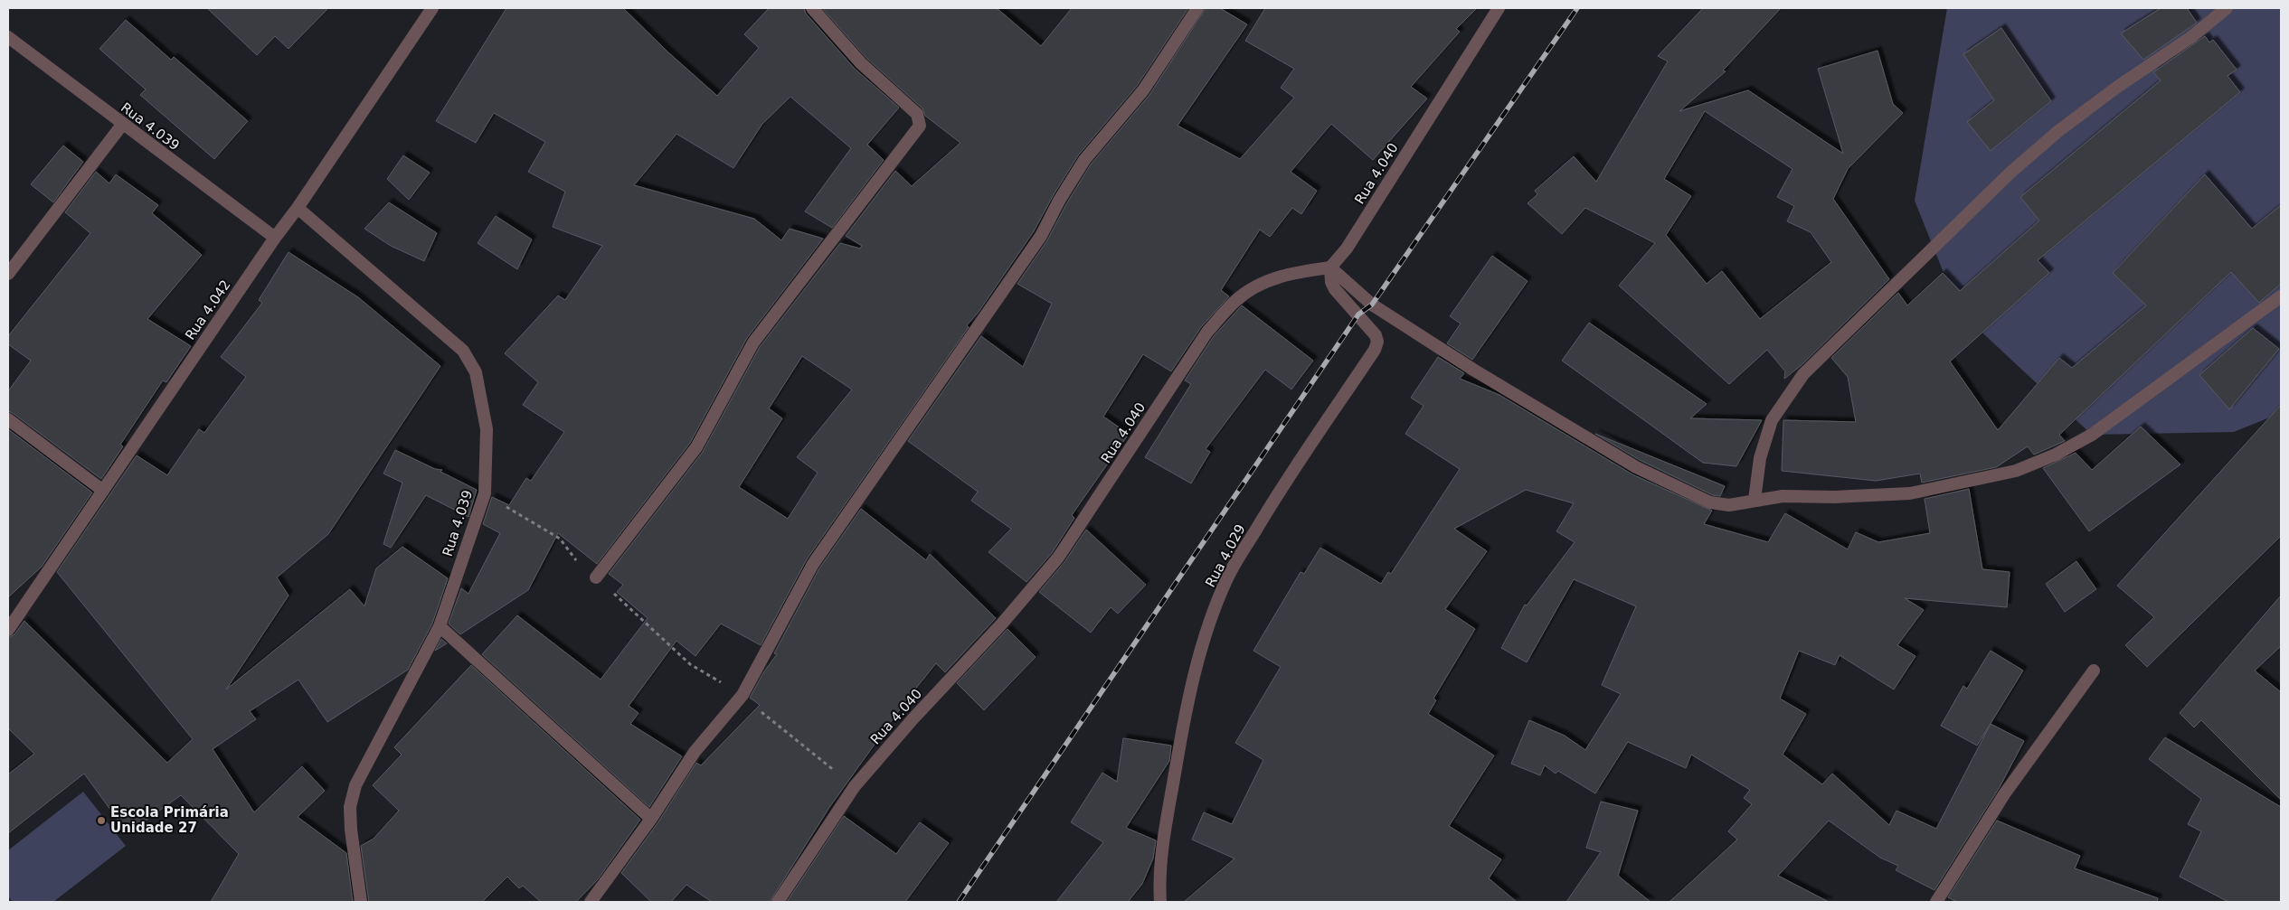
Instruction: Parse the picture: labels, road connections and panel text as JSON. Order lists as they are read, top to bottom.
{
  "streets": {
    "street": [
      "Rua 4.039",
      "Rua 4.040",
      "Rua 4.042",
      "Rua 4.029"
    ]
  },
  "crossings": [
    ["Rua 4.039", "Rua 4.042"],
    ["Rua 4.040", "Rua 4.029"]
  ],
  "places": ["Escola Primária Unidade 27"]
}
